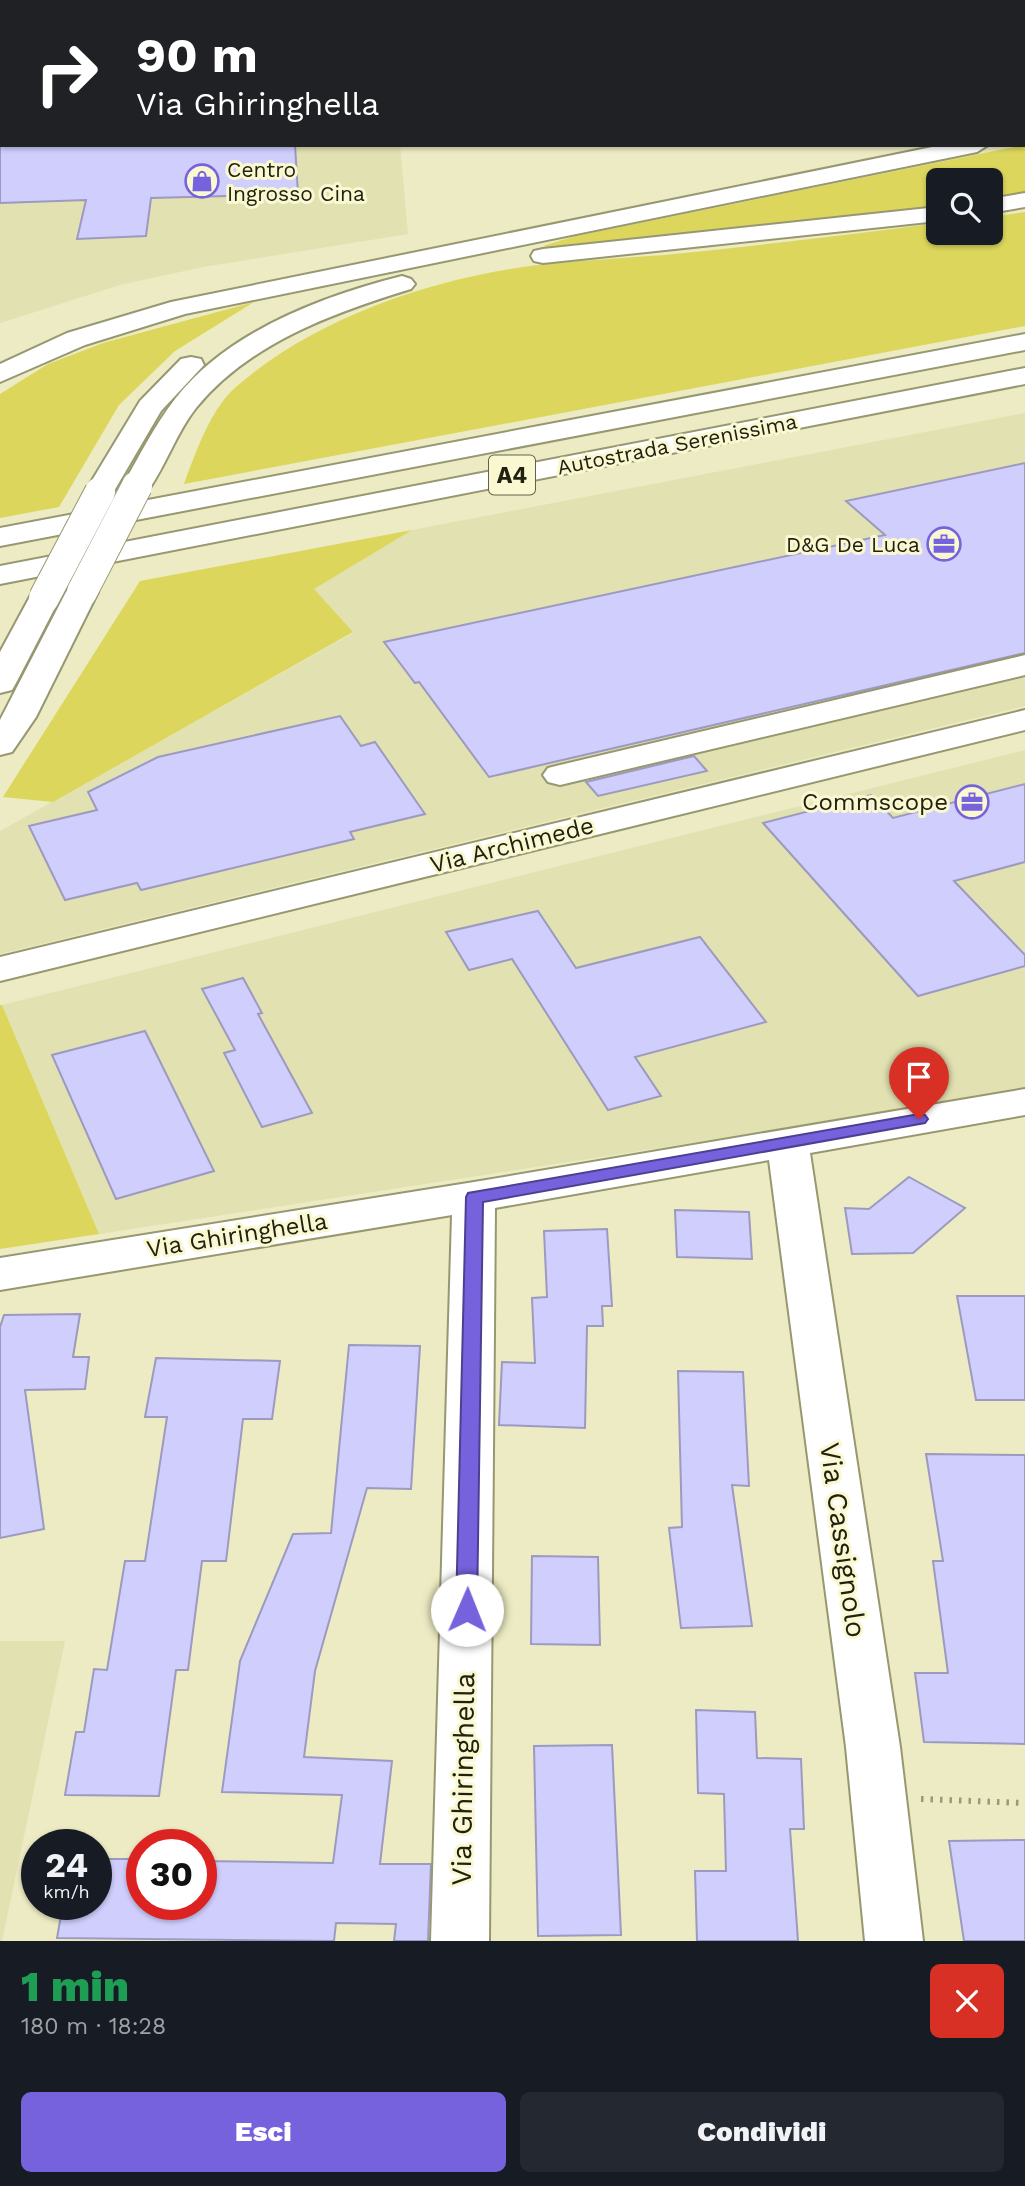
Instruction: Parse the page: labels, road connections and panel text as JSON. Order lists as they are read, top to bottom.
{
  "streets": {
    "main road": [
      "Autostrada Serenissima",
      "A4",
      "Via Archimede",
      "Via Ghiringhella",
      "Via Cassignolo"
    ]
  },
  "crossings": [
    ["Via Ghiringhella", "Via Cassignolo"]
  ],
  "places": {
    "shop": ["Centro Ingrosso Cina"],
    "office": ["D&G De Luca", "Commscope"]
  },
  "page": {
    "turn": ["90 m", "Via Ghiringhella"],
    "speed": "24 km/h",
    "limit": "30",
    "heading": ["1 min", "180 m · 18:28"],
    "buttons": ["Esci", "Condividi"]
  }
}
